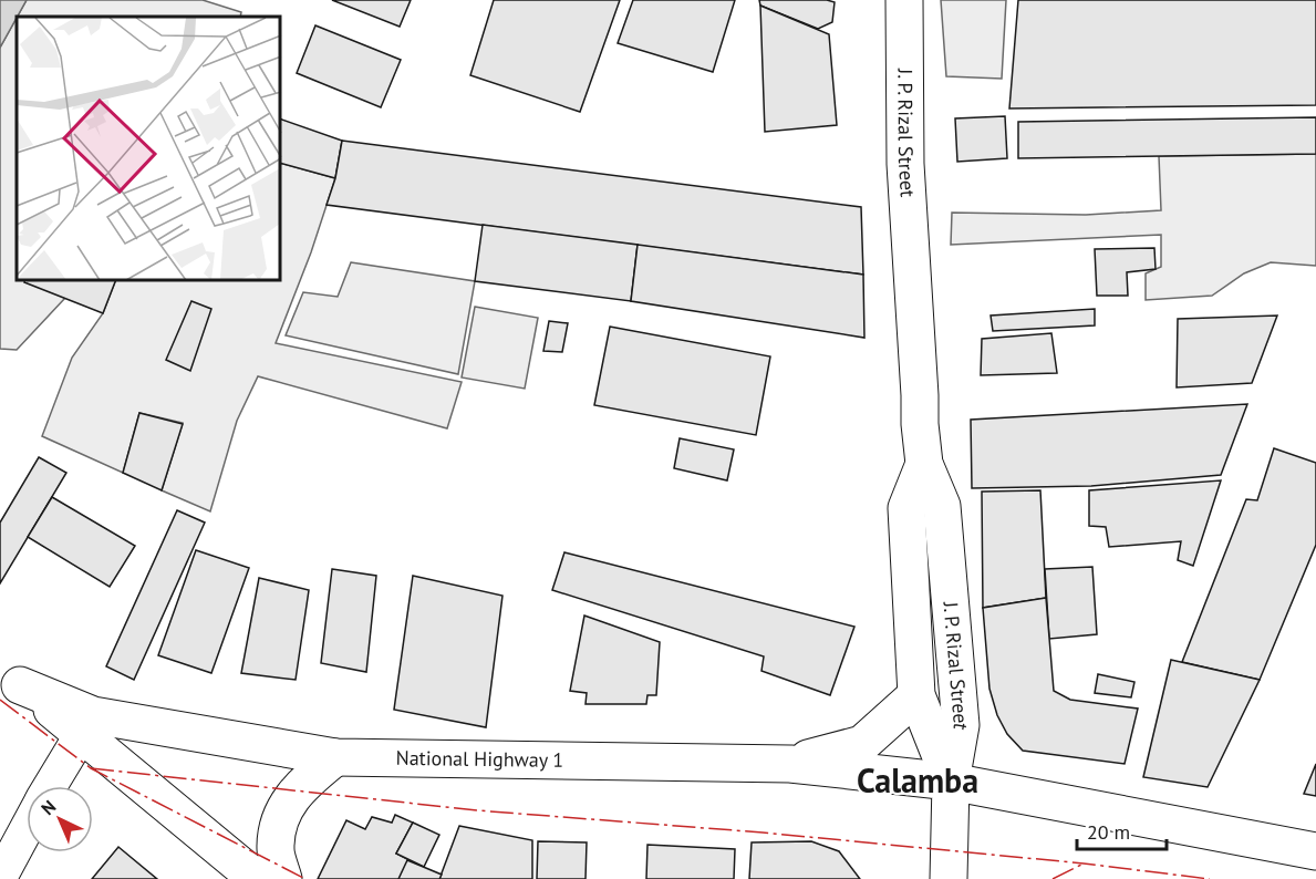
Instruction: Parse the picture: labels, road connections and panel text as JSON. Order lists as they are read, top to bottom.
{
  "streets": {
    "main road": ["J. P. Rizal Street", "National Highway 1"]
  },
  "crossings": [
    ["J. P. Rizal Street", "National Highway 1"]
  ],
  "districts": ["Calamba"],
  "scale_bar": "20 m",
  "north": "top left"
}
